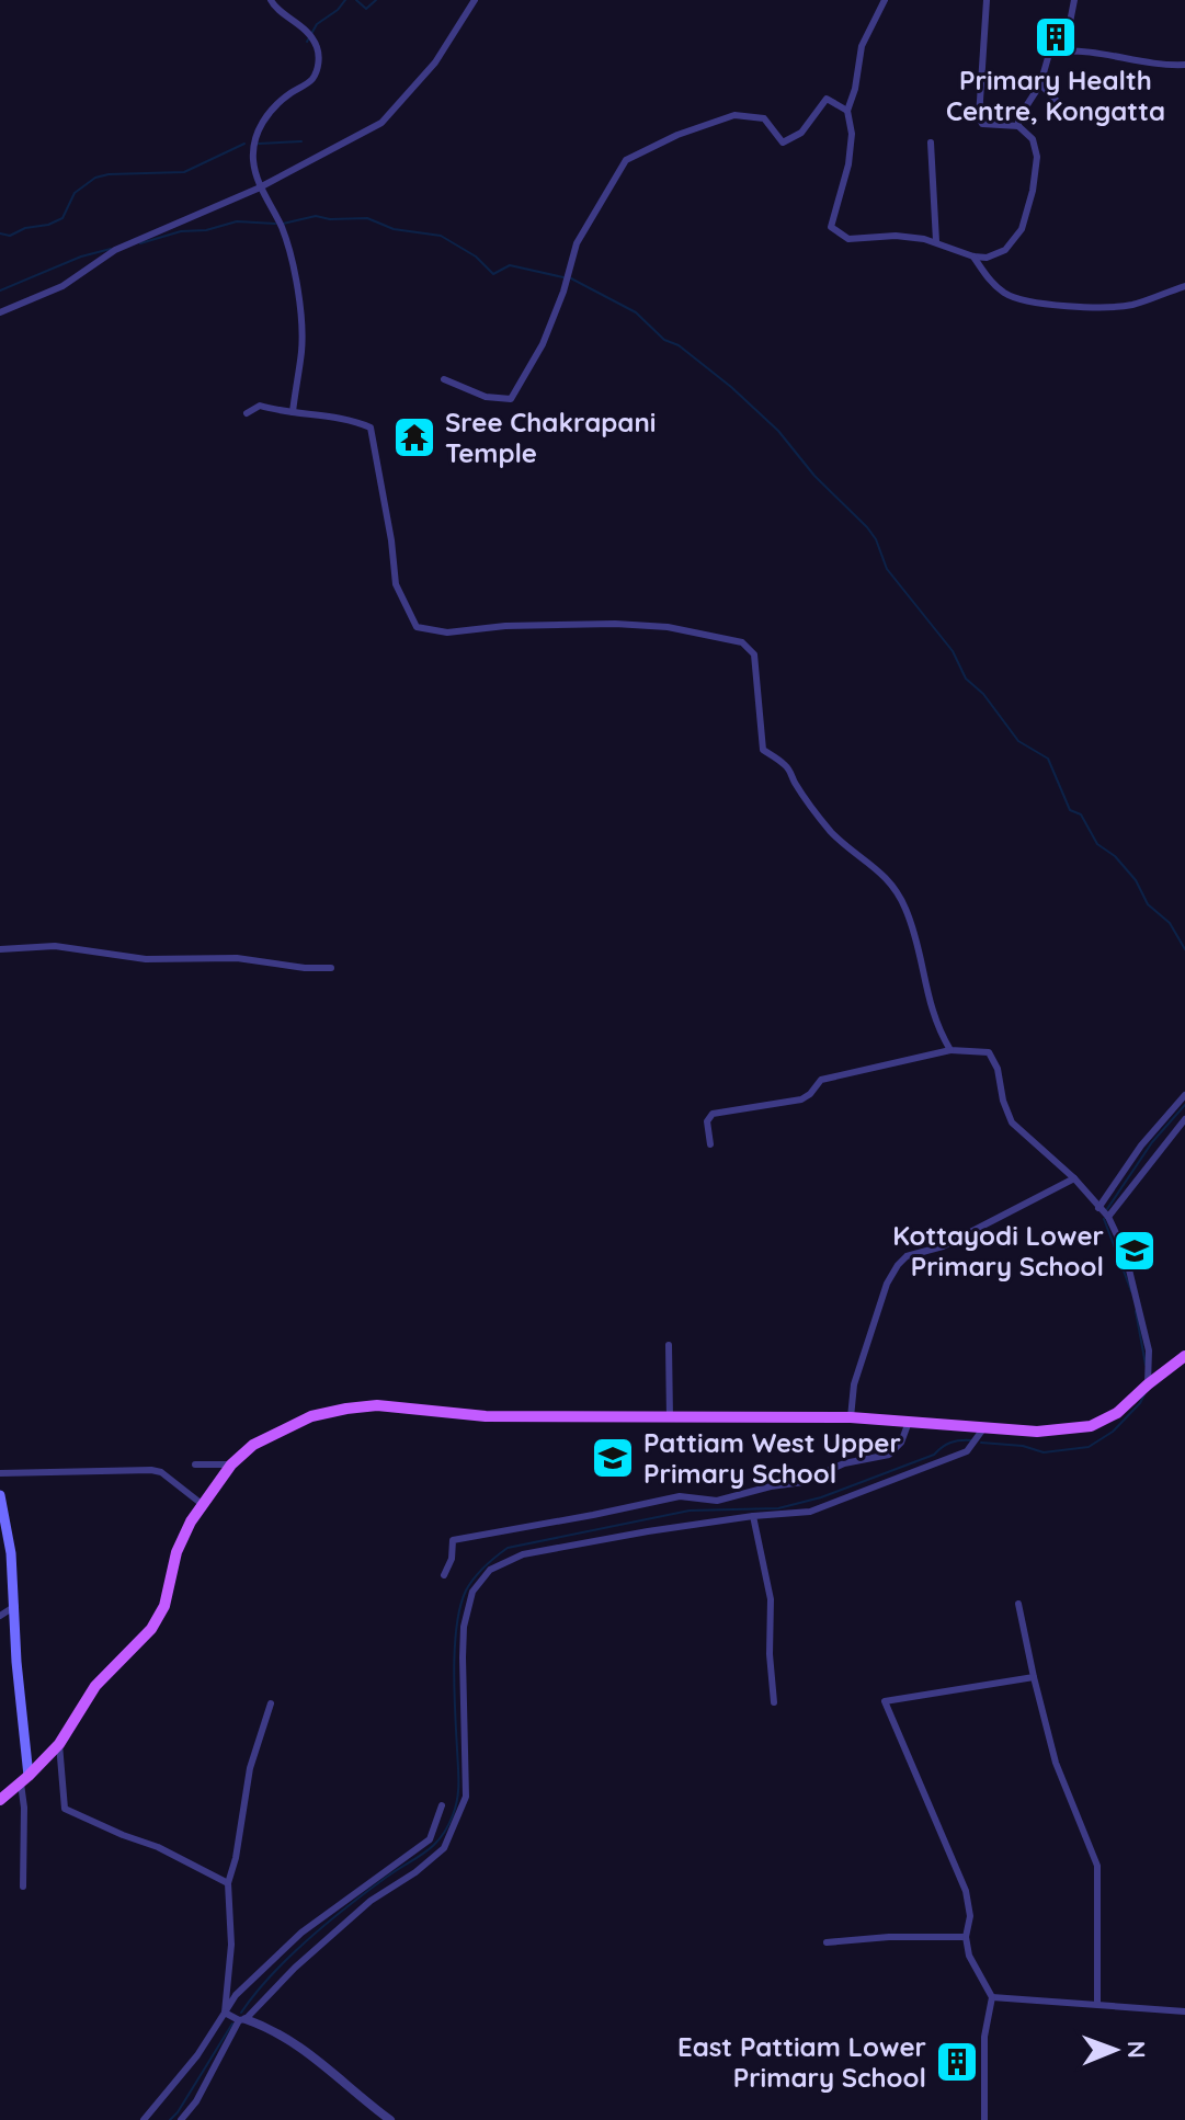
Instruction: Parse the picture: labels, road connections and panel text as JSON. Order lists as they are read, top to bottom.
{
  "places": {
    "building": ["Primary Health Centre, Kongatta", "East Pattiam Lower Primary School"],
    "temple": ["Sree Chakrapani Temple"],
    "school or university": ["Kottayodi Lower Primary School", "Pattiam West Upper Primary School"]
  },
  "north": "right"
}
